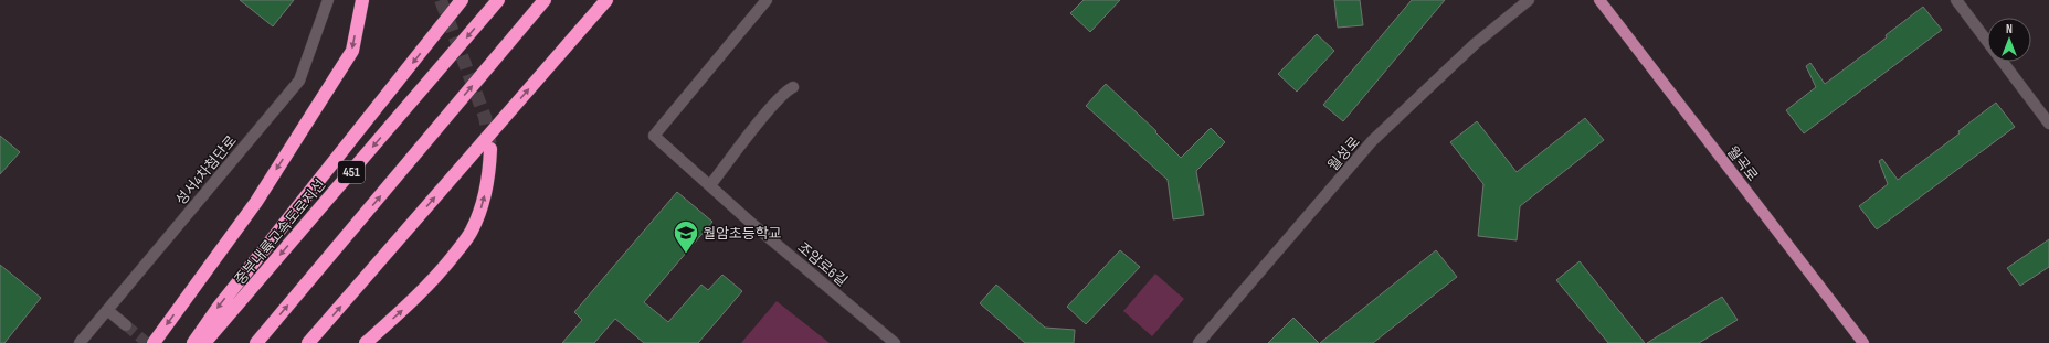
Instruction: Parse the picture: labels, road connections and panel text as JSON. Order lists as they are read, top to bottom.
{
  "streets": {
    "highway": ["451", "중부내륙고속도로지선"],
    "main road": ["월곡로"],
    "street": ["월성로", "성서4차첨단로", "조암로6길"]
  },
  "places": {
    "school or university": ["월암초등학교"]
  },
  "north": "top"
}
